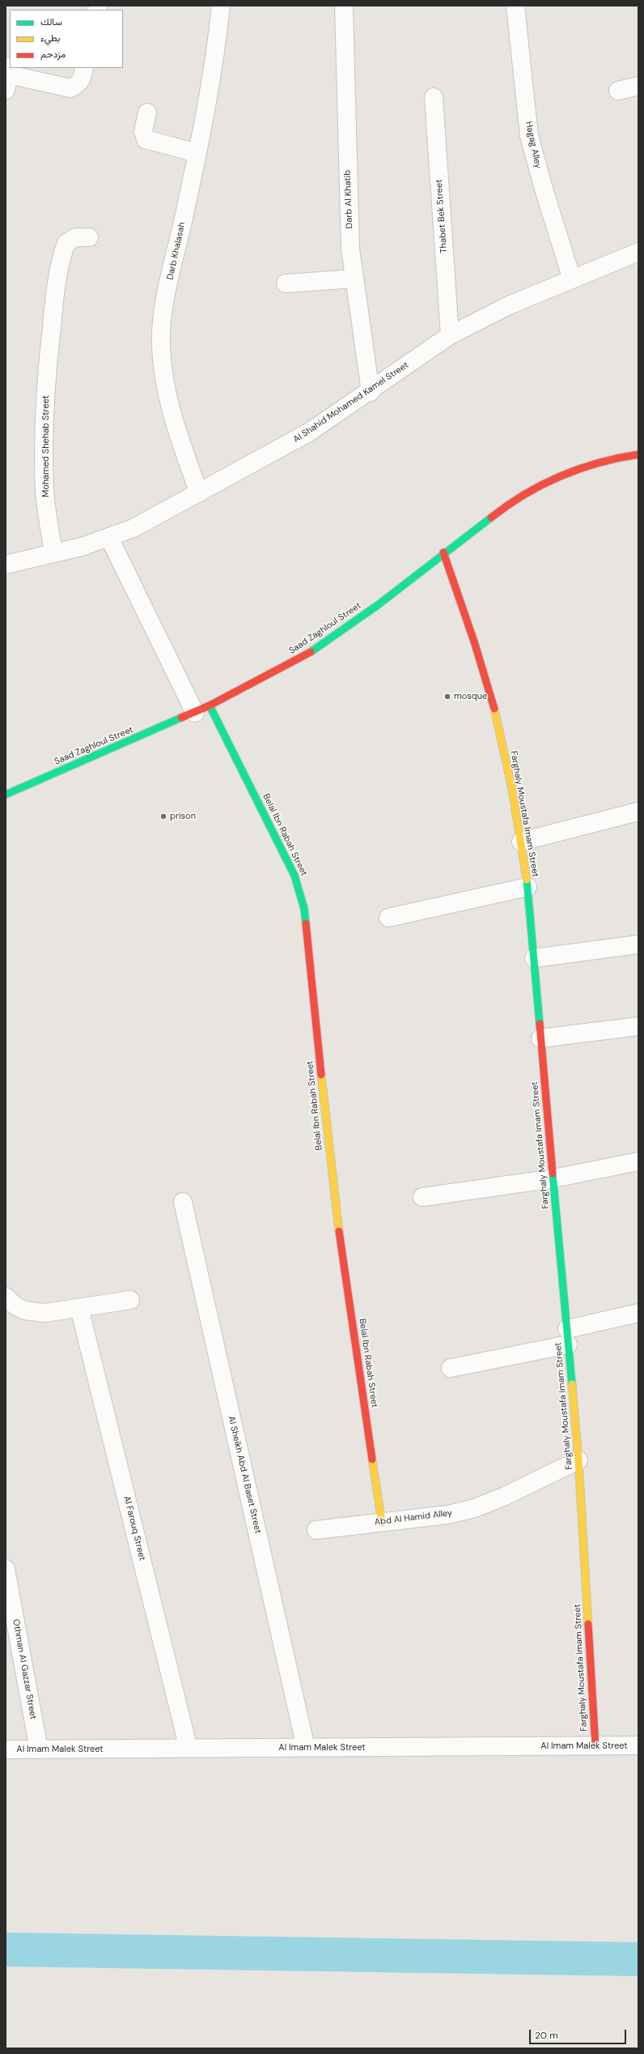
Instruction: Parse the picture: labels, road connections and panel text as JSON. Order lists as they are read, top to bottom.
{
  "streets": {
    "street": [
      "Hagag Alley",
      "Darb Al Khatib",
      "Thabet Bek Street",
      "Darb Khalasah",
      "Al Shahid Mohamed Kamel Street",
      "Mohamed Shehab Street",
      "Saad Zaghloul Street",
      "Farghaly Moustafa Imam Street",
      "Belal Ibn Rabah Street",
      "Al Sheikh Abd Al Baset Street",
      "Abd Al Hamid Alley",
      "Al Farouq Street",
      "Othman Al Gazzar Street",
      "Al Imam Malek Street"
    ]
  },
  "crossings": [
    ["Hagag Alley", "Al Shahid Mohamed Kamel Street"],
    ["Darb Al Khatib", "Al Shahid Mohamed Kamel Street"],
    ["Thabet Bek Street", "Al Shahid Mohamed Kamel Street"],
    ["Darb Khalasah", "Al Shahid Mohamed Kamel Street"],
    ["Al Shahid Mohamed Kamel Street", "Mohamed Shehab Street"],
    ["Saad Zaghloul Street", "Farghaly Moustafa Imam Street"],
    ["Saad Zaghloul Street", "Belal Ibn Rabah Street"],
    ["Farghaly Moustafa Imam Street", "Abd Al Hamid Alley"],
    ["Farghaly Moustafa Imam Street", "Al Imam Malek Street"],
    ["Belal Ibn Rabah Street", "Abd Al Hamid Alley"],
    ["Al Sheikh Abd Al Baset Street", "Al Imam Malek Street"],
    ["Al Farouq Street", "Al Imam Malek Street"],
    ["Othman Al Gazzar Street", "Al Imam Malek Street"]
  ],
  "places": ["mosque", "prison"],
  "legend": ["سالك", "بطيء", "مزدحم"],
  "scale_bar": "20 m"
}
